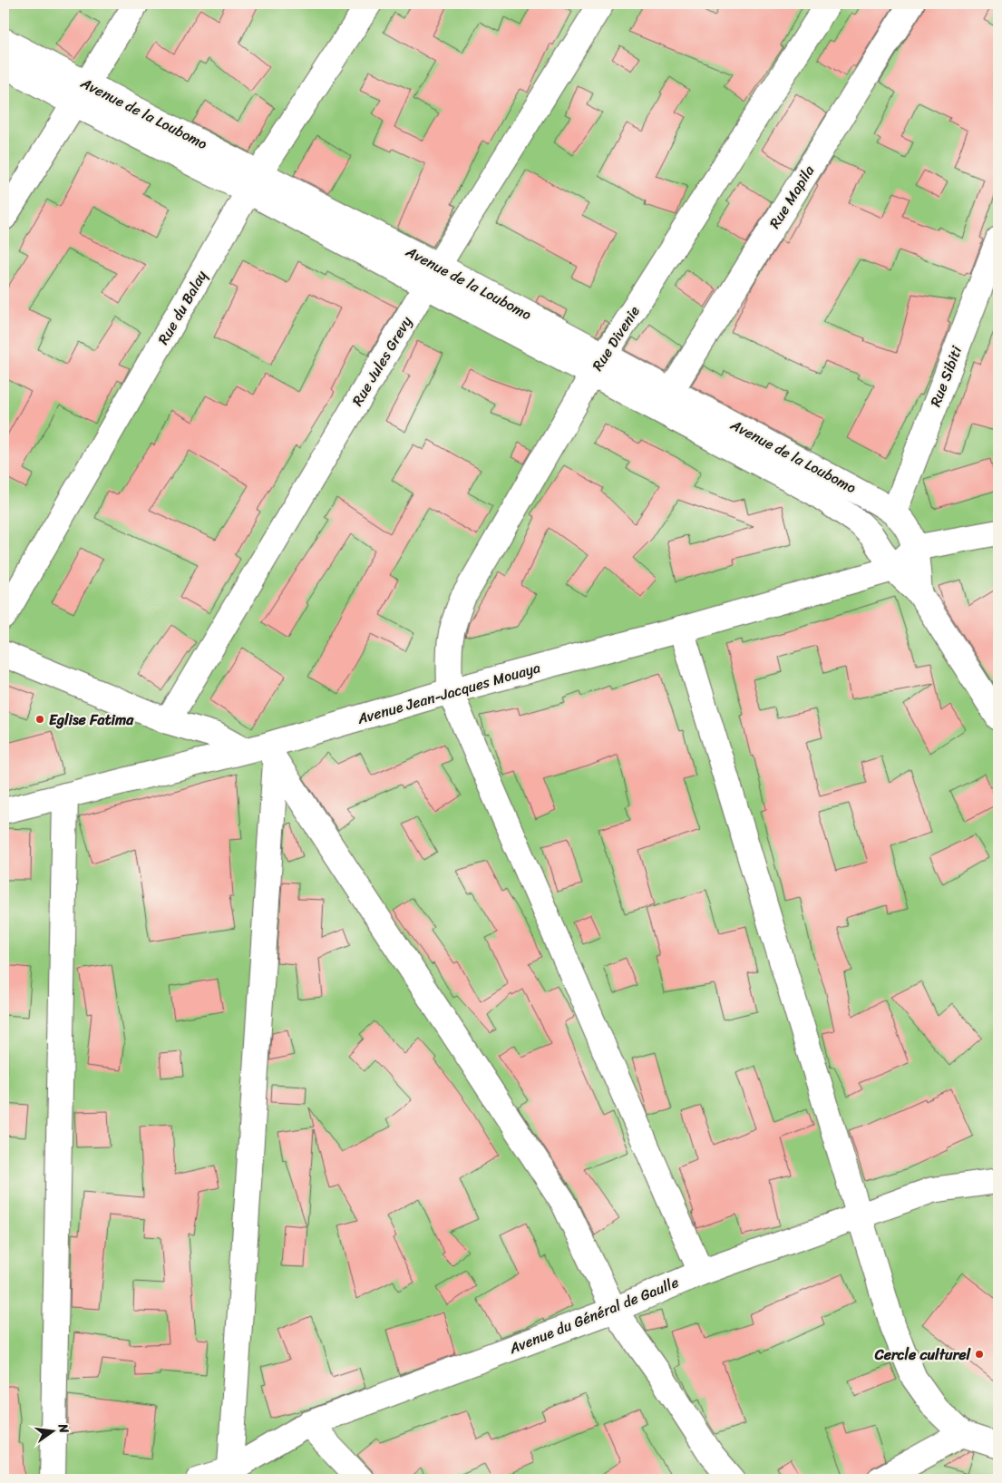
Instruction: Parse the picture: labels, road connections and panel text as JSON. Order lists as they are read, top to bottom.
{
  "streets": {
    "street": [
      "Avenue de la Loubomo",
      "Rue Mapila",
      "Rue du Balay",
      "Rue Divenie",
      "Rue Jules Grevy",
      "Rue Sibiti",
      "Avenue Jean-Jacques Mouaya",
      "Avenue du Général de Gaulle"
    ]
  },
  "crossings": [
    ["Avenue de la Loubomo", "Rue Mapila"],
    ["Avenue de la Loubomo", "Rue du Balay"],
    ["Avenue de la Loubomo", "Rue Divenie"],
    ["Avenue de la Loubomo", "Rue Jules Grevy"],
    ["Avenue de la Loubomo", "Rue Sibiti"],
    ["Avenue de la Loubomo", "Avenue Jean-Jacques Mouaya"],
    ["Rue Divenie", "Avenue Jean-Jacques Mouaya"]
  ],
  "places": ["Eglise Fatima", "Cercle culturel"],
  "north": "right"
}
